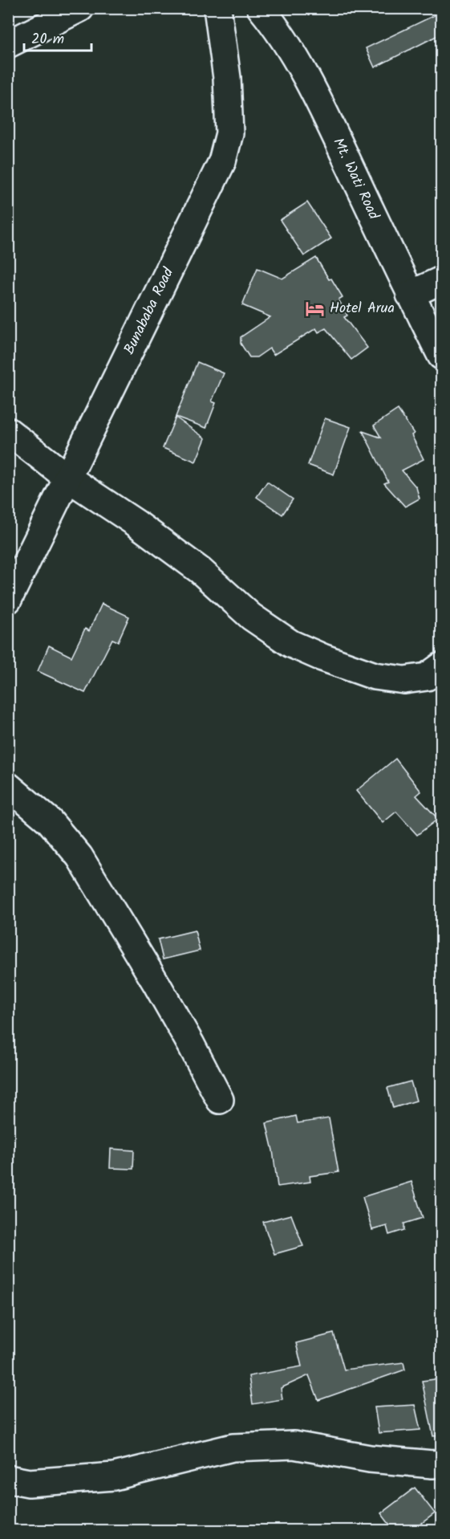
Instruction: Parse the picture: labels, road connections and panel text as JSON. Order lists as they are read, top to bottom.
{
  "streets": {
    "street": ["Mt. Wati Road", "Bunababa Road"]
  },
  "places": {
    "hotel": ["Hotel Arua"]
  },
  "scale_bar": "20 m"
}
